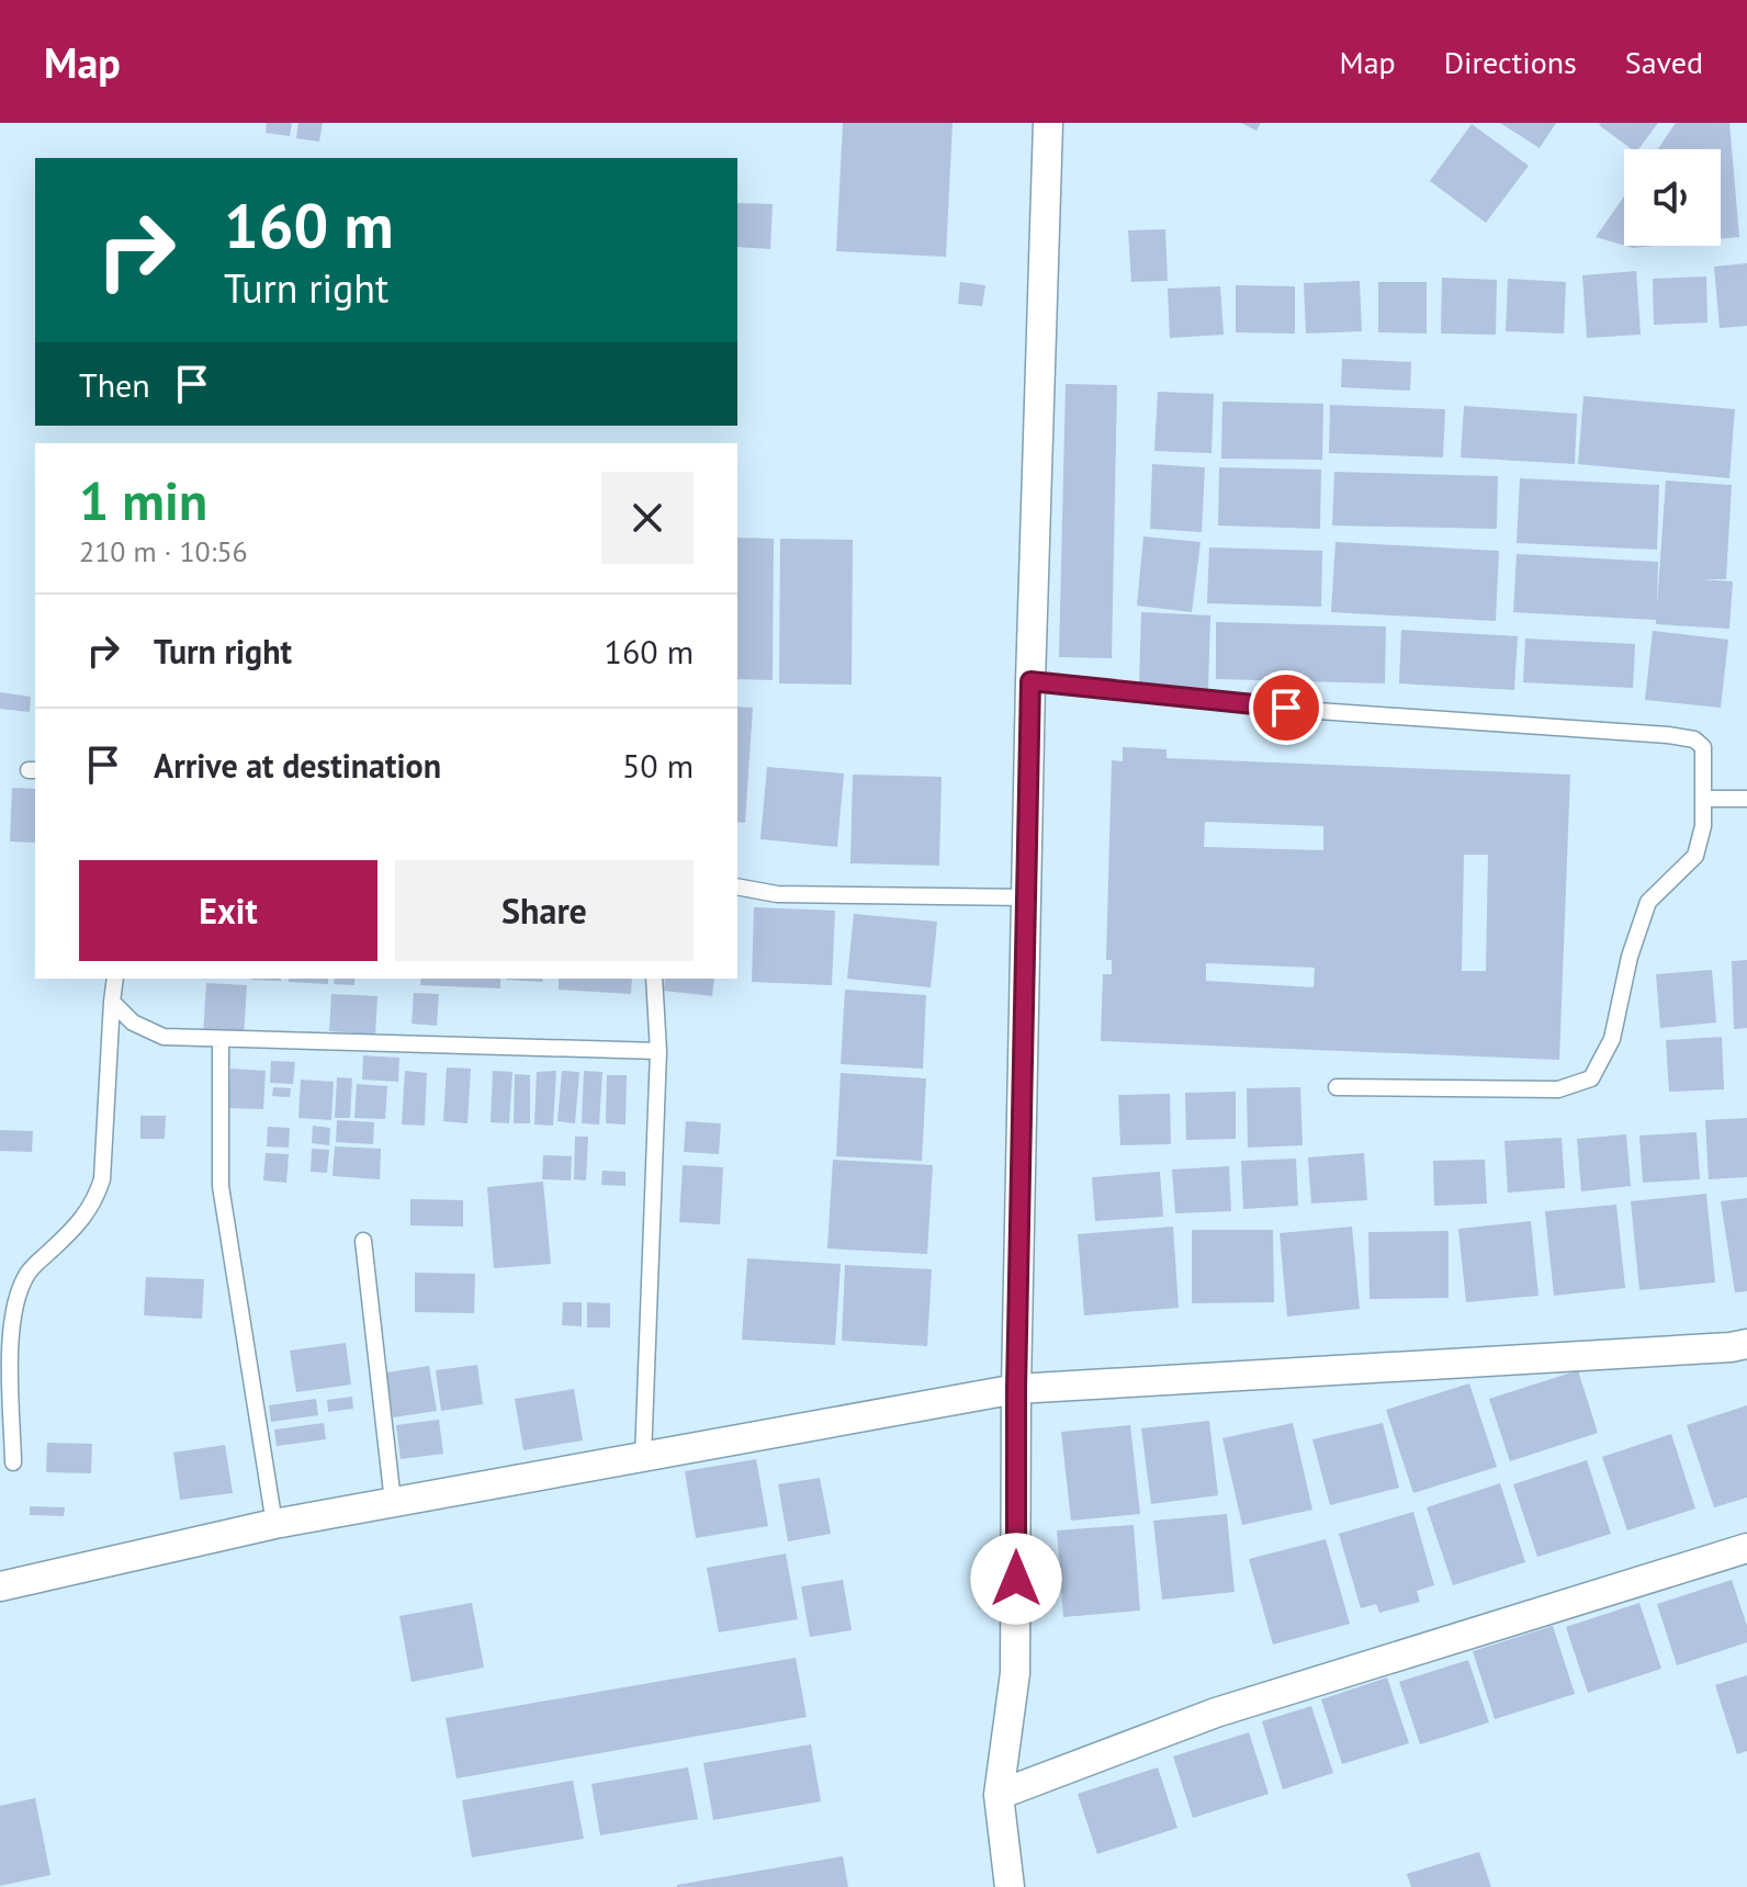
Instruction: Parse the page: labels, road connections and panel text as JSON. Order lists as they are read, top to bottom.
{
  "page": {
    "header": "Map",
    "nav": ["Map", "Directions", "Saved"],
    "turn": ["160 m", "Turn right"],
    "then": "Then",
    "heading": ["1 min", "210 m · 10:56"],
    "list": [
      {
        "name": "Turn right",
        "value": "160 m"
      },
      {
        "name": "Arrive at destination",
        "value": "50 m"
      }
    ],
    "buttons": ["Exit", "Share"]
  }
}
